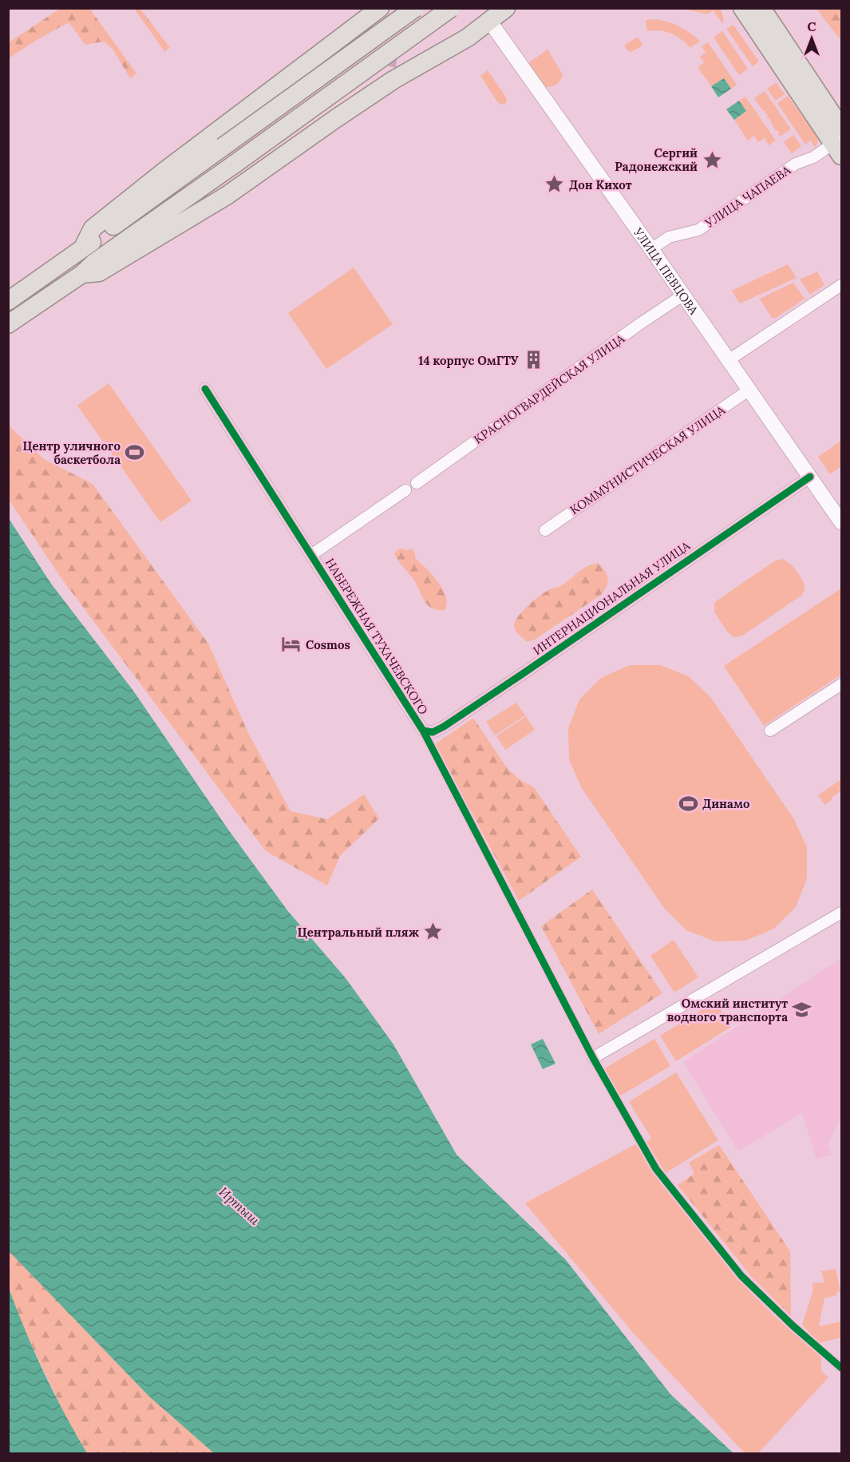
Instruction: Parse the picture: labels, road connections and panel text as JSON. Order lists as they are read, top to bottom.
{
  "streets": {
    "street": [
      "УЛИЦА ЧАПАЕВА",
      "УЛИЦА ПЕВЦОВА",
      "КРАСНОГВАРДЕЙСКАЯ УЛИЦА",
      "КОММУНИСТИЧЕСКАЯ УЛИЦА",
      "ИНТЕРНАЦИОНАЛЬНАЯ УЛИЦА",
      "НАБЕРЕЖНАЯ ТУХАЧЕВСКОГО"
    ]
  },
  "crossings": [
    ["УЛИЦА ЧАПАЕВА", "УЛИЦА ПЕВЦОВА"],
    ["УЛИЦА ПЕВЦОВА", "КРАСНОГВАРДЕЙСКАЯ УЛИЦА"],
    ["УЛИЦА ПЕВЦОВА", "КОММУНИСТИЧЕСКАЯ УЛИЦА"],
    ["УЛИЦА ПЕВЦОВА", "ИНТЕРНАЦИОНАЛЬНАЯ УЛИЦА"],
    ["ИНТЕРНАЦИОНАЛЬНАЯ УЛИЦА", "НАБЕРЕЖНАЯ ТУХАЧЕВСКОГО"]
  ],
  "water": ["Иртыш"],
  "places": {
    "place": ["Сергий Радонежский", "Дон Кихот", "Центральный пляж"],
    "building": ["14 корпус ОмГТУ"],
    "sports": ["Центр уличного баскетбола", "Динамо"],
    "hotel": ["Cosmos"],
    "school or university": ["Омский институт водного транспорта"]
  },
  "north": "top"
}
